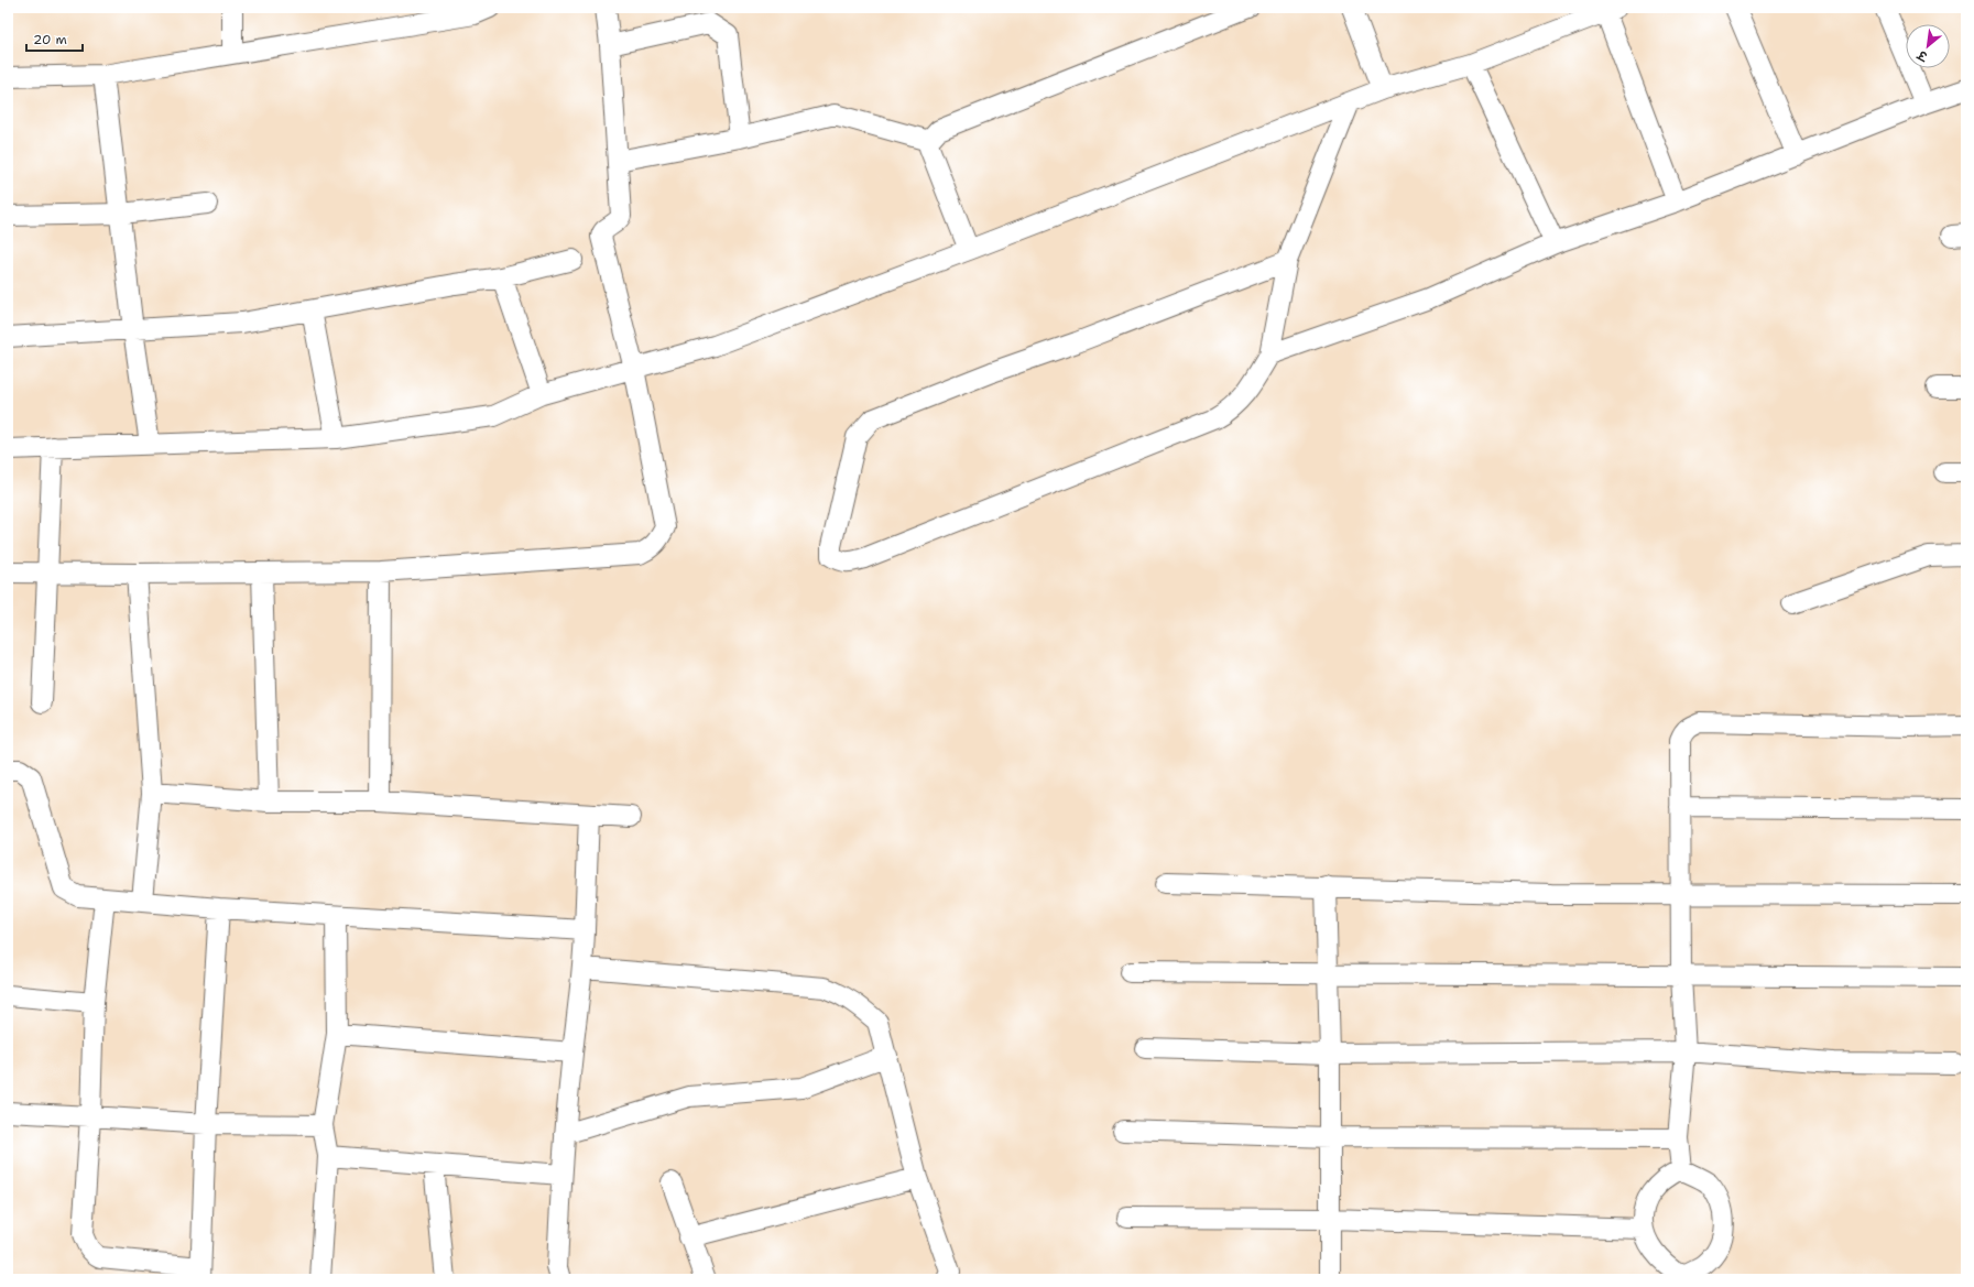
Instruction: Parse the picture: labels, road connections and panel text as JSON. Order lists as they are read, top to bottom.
{
  "scale_bar": "20 m",
  "north": "bottom left"
}
